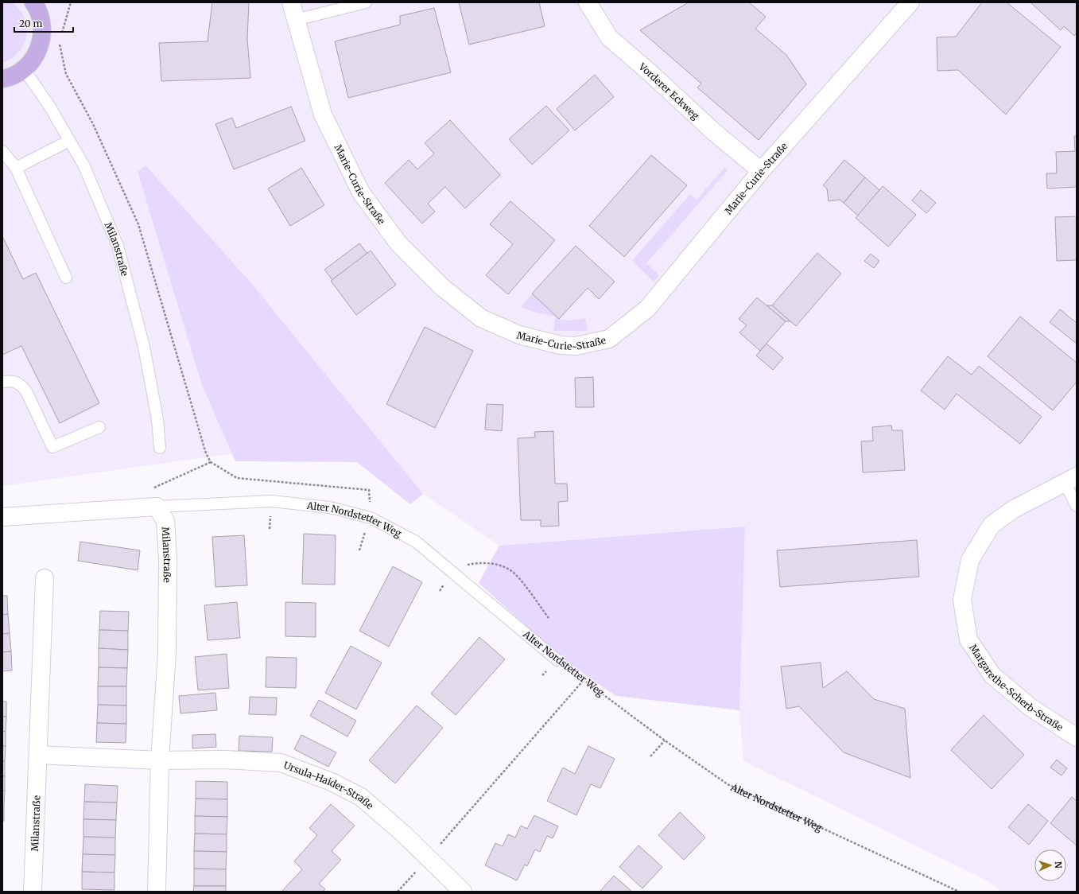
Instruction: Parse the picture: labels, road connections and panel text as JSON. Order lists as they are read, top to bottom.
{
  "streets": {
    "street": [
      "Vorderer Eckweg",
      "Marie-Curie-Straße",
      "Milanstraße",
      "Margarethe-Scherb-Straße",
      "Ursula-Haider-Straße"
    ],
    "lane": ["Alter Nordstetter Weg"]
  },
  "crossings": [
    ["Vorderer Eckweg", "Marie-Curie-Straße"],
    ["Milanstraße", "Alter Nordstetter Weg"],
    ["Milanstraße", "Ursula-Haider-Straße"]
  ],
  "scale_bar": "20 m",
  "north": "right"
}
